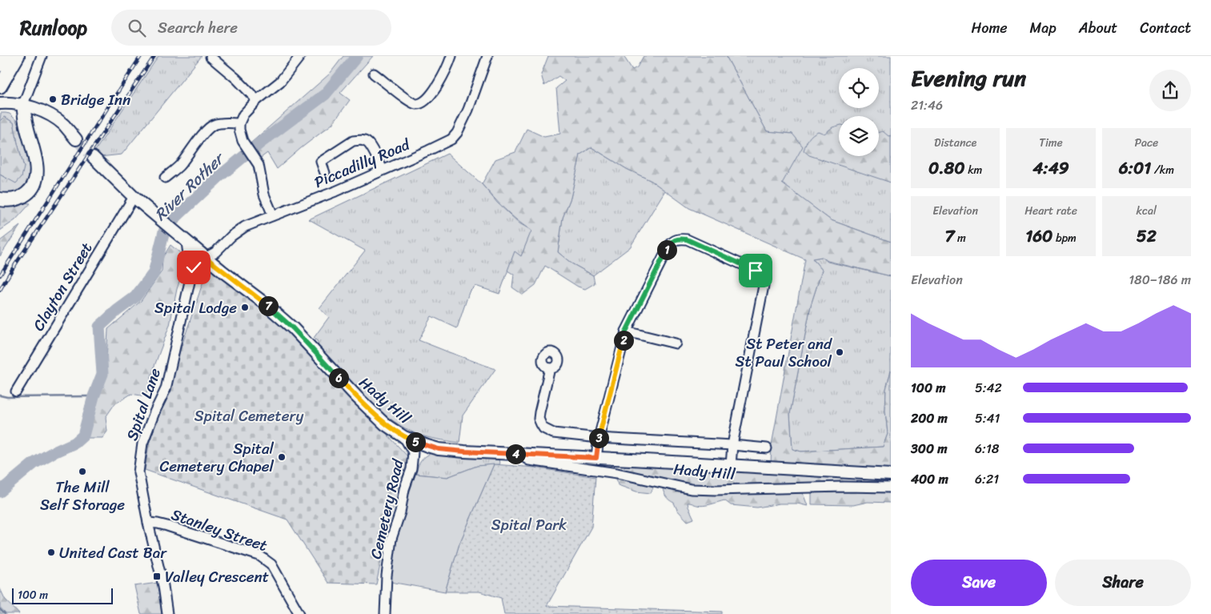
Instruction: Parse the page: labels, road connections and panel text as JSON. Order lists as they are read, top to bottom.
{
  "streets": {
    "main road": ["Hady Hill"],
    "street": [
      "Piccadilly Road",
      "Clayton Street",
      "Spital Lane",
      "Cemetery Road",
      "Stanley Street"
    ]
  },
  "crossings": [
    ["Piccadilly Road", "Hady Hill"],
    ["Piccadilly Road", "Spital Lane"],
    ["Clayton Street", "Hady Hill"],
    ["Hady Hill", "Spital Lane"],
    ["Hady Hill", "Cemetery Road"],
    ["Spital Lane", "Stanley Street"]
  ],
  "water": ["River Rother"],
  "parks": ["Spital Cemetery", "Spital Park"],
  "places": {
    "other": [
      "Bridge Inn",
      "Spital Lodge",
      "St Peter and St Paul School",
      "Spital Cemetery Chapel",
      "The Mill Self Storage",
      "United Cast Bar"
    ],
    "transit": ["Valley Crescent"]
  },
  "scale_bar": "100 m",
  "page": {
    "header": "Runloop",
    "search": "Search here",
    "nav": [
      "Home",
      "Map",
      "About",
      "Contact"
    ],
    "heading": ["Evening run", "21:46"],
    "stats": [
      ["Distance", "0.80 km"],
      ["Time", "4:49"],
      ["Pace", "6:01 /km"],
      ["Elevation", "7 m"],
      ["Heart rate", "160 bpm"],
      ["kcal", "52"]
    ],
    "pins": [
      "1",
      "7",
      "2",
      "6",
      "3",
      "5",
      "4"
    ],
    "chart": ["Elevation", "180–186 m"],
    "list": [
      {
        "name": "100 m",
        "note": "5:42"
      },
      {
        "name": "200 m",
        "note": "5:41"
      },
      {
        "name": "300 m",
        "note": "6:18"
      },
      {
        "name": "400 m",
        "note": "6:21"
      }
    ],
    "buttons": ["Save", "Share"],
    "scale": "100 m"
  }
}
